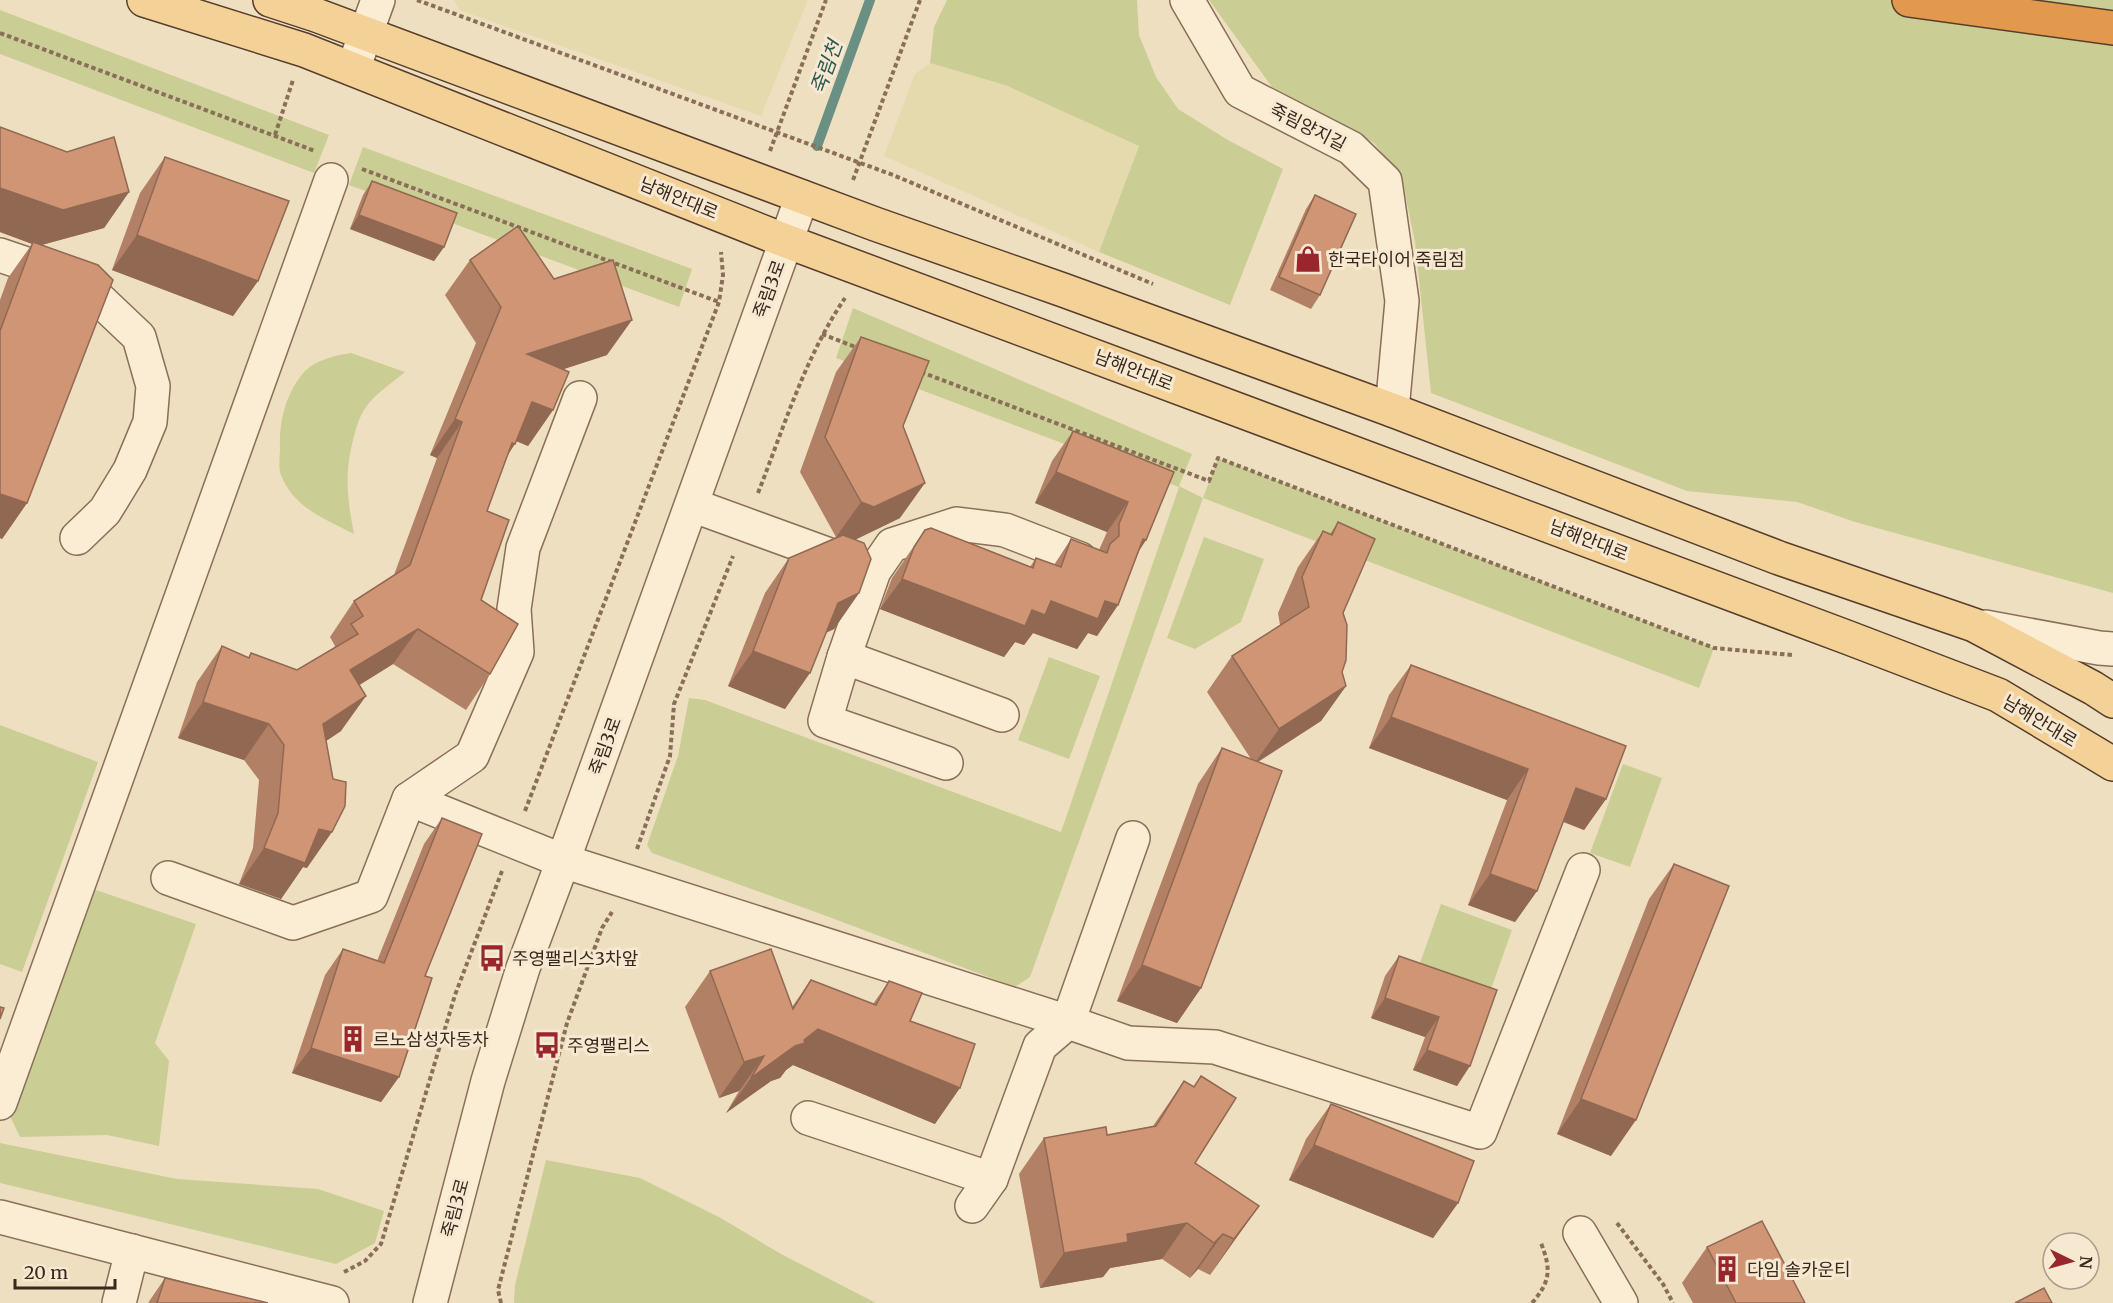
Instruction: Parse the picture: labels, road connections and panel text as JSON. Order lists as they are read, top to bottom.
{
  "streets": {
    "main road": ["남해안대로"],
    "street": ["죽림양지길", "죽림3로"]
  },
  "crossings": [
    ["남해안대로", "죽림3로"]
  ],
  "water": ["죽림천"],
  "places": {
    "shop": ["한국타이어 죽림점"],
    "bus stop": ["주영팰리스3차앞", "주영팰리스"],
    "building": ["르노삼성자동차", "다임 솔카운티"]
  },
  "scale_bar": "20 m",
  "north": "right"
}
